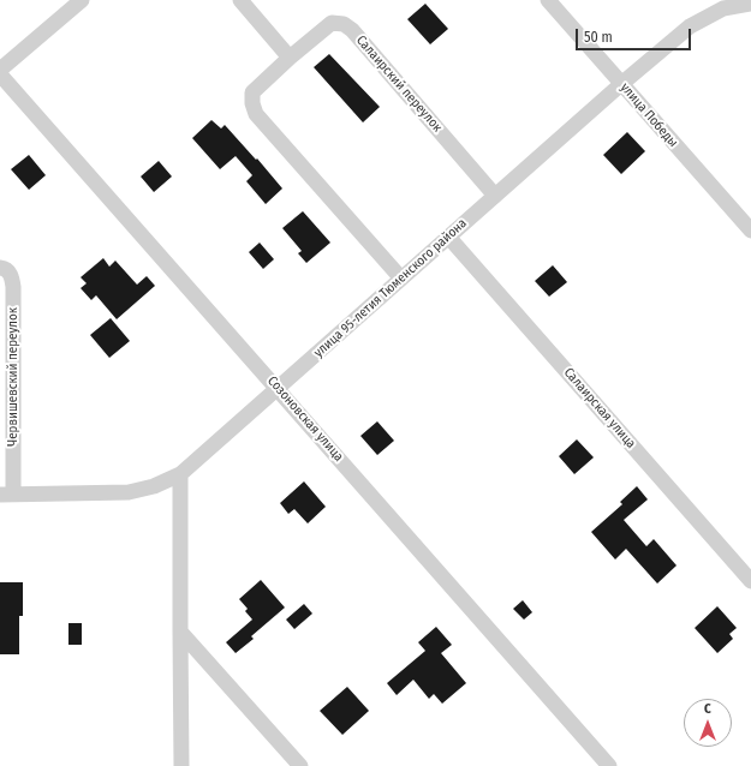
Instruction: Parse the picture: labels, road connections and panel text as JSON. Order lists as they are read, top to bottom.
{
  "streets": {
    "street": [
      "Салаирский переулок",
      "улица Победы",
      "улица 95-летия Тюменского района",
      "Червишевский переулок",
      "Салаирская улица",
      "Созоновская улица"
    ]
  },
  "crossings": [
    ["Салаирский переулок", "улица 95-летия Тюменского района"],
    ["улица Победы", "улица 95-летия Тюменского района"],
    ["улица 95-летия Тюменского района", "Червишевский переулок"],
    ["улица 95-летия Тюменского района", "Салаирская улица"],
    ["улица 95-летия Тюменского района", "Созоновская улица"]
  ],
  "scale_bar": "50 m",
  "north": "top"
}
